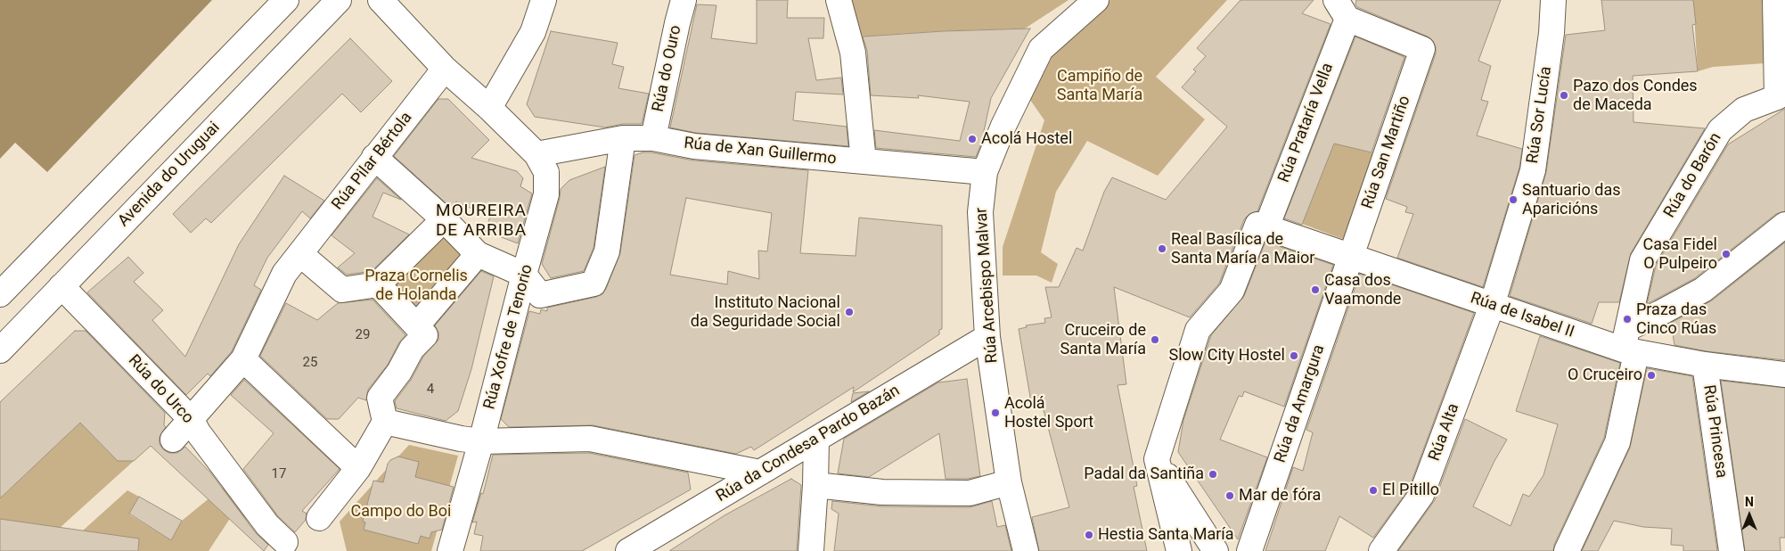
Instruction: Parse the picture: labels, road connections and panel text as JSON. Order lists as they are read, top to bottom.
{
  "streets": {
    "main road": [
      "Rúa do Ouro",
      "Rúa Sor Lucía",
      "Rúa Prataría Vella",
      "Rúa de Xan Guillermo",
      "Rúa San Martiño",
      "Rúa Pilar Bértola",
      "Avenida do Uruguai",
      "Rúa do Barón",
      "Rúa Arcebispo Malvar",
      "Rúa de Isabel II",
      "Rúa Xofre de Tenorio",
      "Rúa do Urco",
      "Rúa da Amargura",
      "Rúa Princesa",
      "Rúa Alta",
      "Rúa da Condesa Pardo Bazán"
    ]
  },
  "crossings": [
    ["Rúa do Ouro", "Rúa de Xan Guillermo"],
    ["Rúa Sor Lucía", "Rúa de Isabel II"],
    ["Rúa Sor Lucía", "Rúa Alta"],
    ["Rúa Prataría Vella", "Rúa San Martiño"],
    ["Rúa Prataría Vella", "Rúa de Isabel II"],
    ["Rúa de Xan Guillermo", "Rúa Arcebispo Malvar"],
    ["Rúa de Xan Guillermo", "Rúa Xofre de Tenorio"],
    ["Rúa San Martiño", "Rúa de Isabel II"],
    ["Rúa San Martiño", "Rúa da Amargura"],
    ["Rúa Pilar Bértola", "Rúa Xofre de Tenorio"],
    ["Rúa Pilar Bértola", "Rúa do Urco"],
    ["Avenida do Uruguai", "Rúa do Urco"],
    ["Rúa do Barón", "Rúa de Isabel II"],
    ["Rúa Arcebispo Malvar", "Rúa da Condesa Pardo Bazán"],
    ["Rúa de Isabel II", "Rúa da Amargura"],
    ["Rúa de Isabel II", "Rúa Princesa"],
    ["Rúa de Isabel II", "Rúa Alta"]
  ],
  "districts": ["MOUREIRA DE ARRIBA"],
  "parks": ["Campiño de Santa María", "Praza Cornelis de Holanda", "Campo do Boi"],
  "places": [
    "Pazo dos Condes de Maceda",
    "Acolá Hostel",
    "Santuario das Aparicións",
    "Real Basílica de Santa María a Maior",
    "Casa Fidel O Pulpeiro",
    "Casa dos Vaamonde",
    "Instituto Nacional da Seguridade Social",
    "Praza das Cinco Rúas",
    "Cruceiro de Santa María",
    "Slow City Hostel",
    "O Cruceiro",
    "Acolá Hostel Sport",
    "Padal da Santiña",
    "El Pitillo",
    "Mar de fóra",
    "Hestia Santa María"
  ],
  "house_numbers": [
    "29",
    "25",
    "4",
    "17"
  ],
  "north": "top"
}
